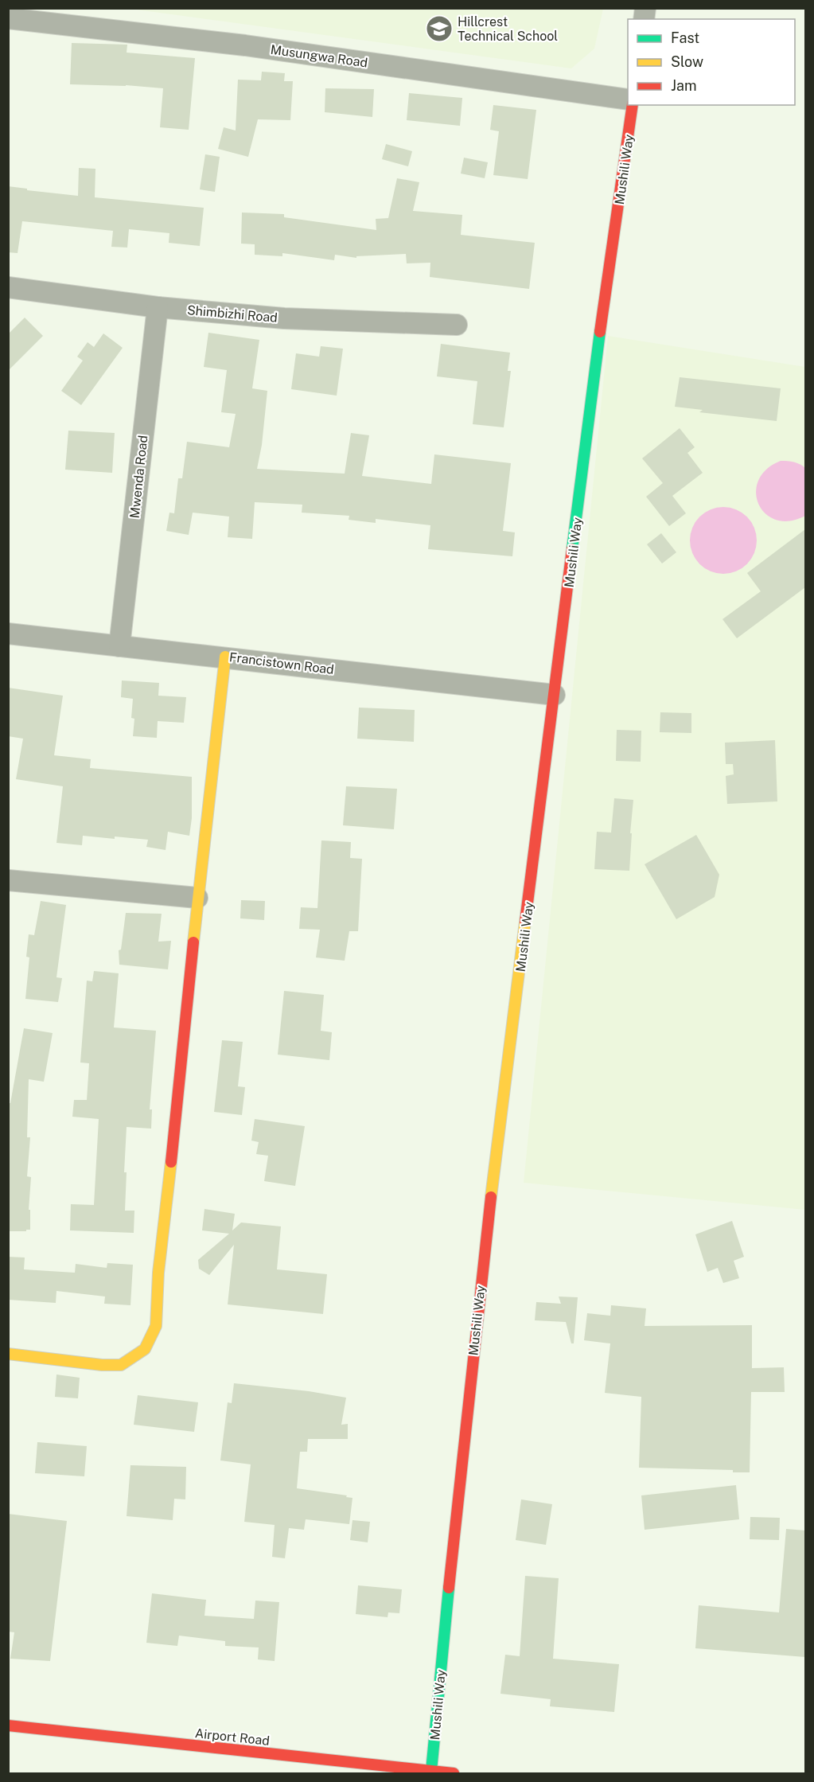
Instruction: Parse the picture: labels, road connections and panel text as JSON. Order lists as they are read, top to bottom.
{
  "streets": {
    "street": [
      "Musungwa Road",
      "Mushili Way",
      "Shimbizhi Road",
      "Mwenda Road",
      "Francistown Road",
      "Airport Road"
    ]
  },
  "crossings": [
    ["Mushili Way", "Francistown Road"],
    ["Mushili Way", "Airport Road"],
    ["Shimbizhi Road", "Mwenda Road"],
    ["Mwenda Road", "Francistown Road"]
  ],
  "places": {
    "school or university": ["Hillcrest Technical School"]
  },
  "legend": ["Fast", "Slow", "Jam"]
}
